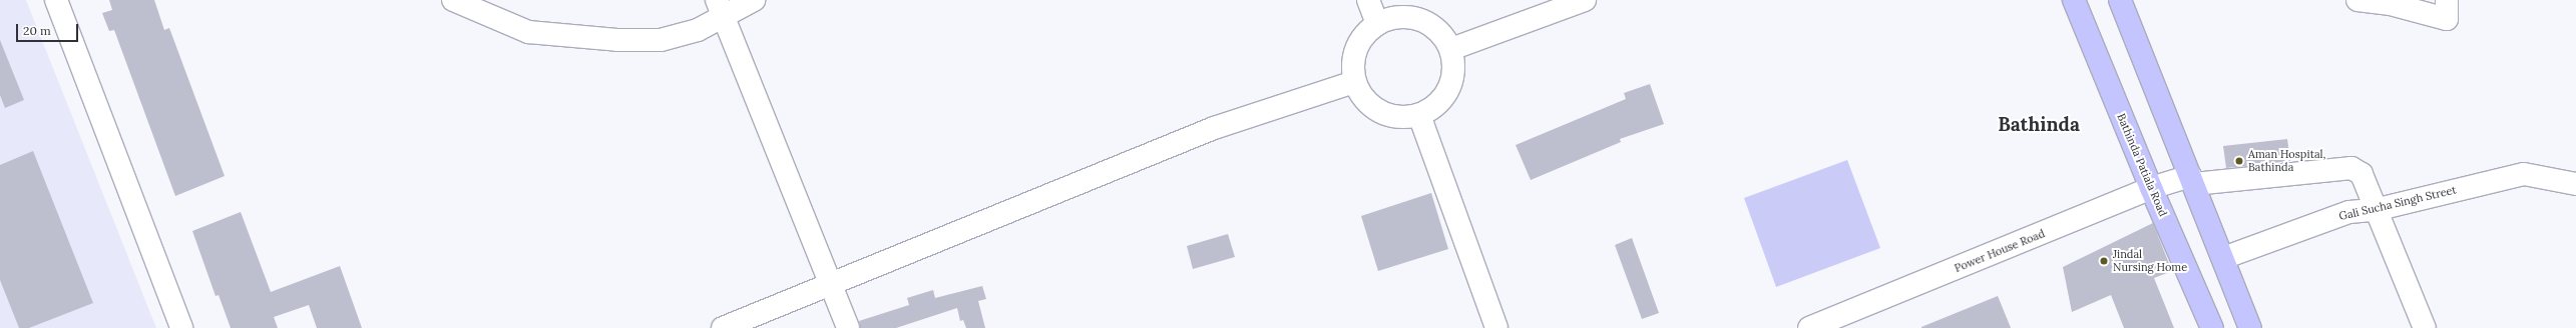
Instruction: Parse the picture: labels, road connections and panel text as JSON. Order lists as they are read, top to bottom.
{
  "streets": {
    "highway": ["Bathinda Patiala Road"],
    "street": ["Gali Sucha Singh Street", "Power House Road"]
  },
  "crossings": [
    ["Bathinda Patiala Road", "Power House Road"],
    ["Gali Sucha Singh Street", "Power House Road"]
  ],
  "districts": ["Bathinda"],
  "places": ["Aman Hospital, Bathinda", "Jindal Nursing Home"],
  "scale_bar": "20 m"
}
